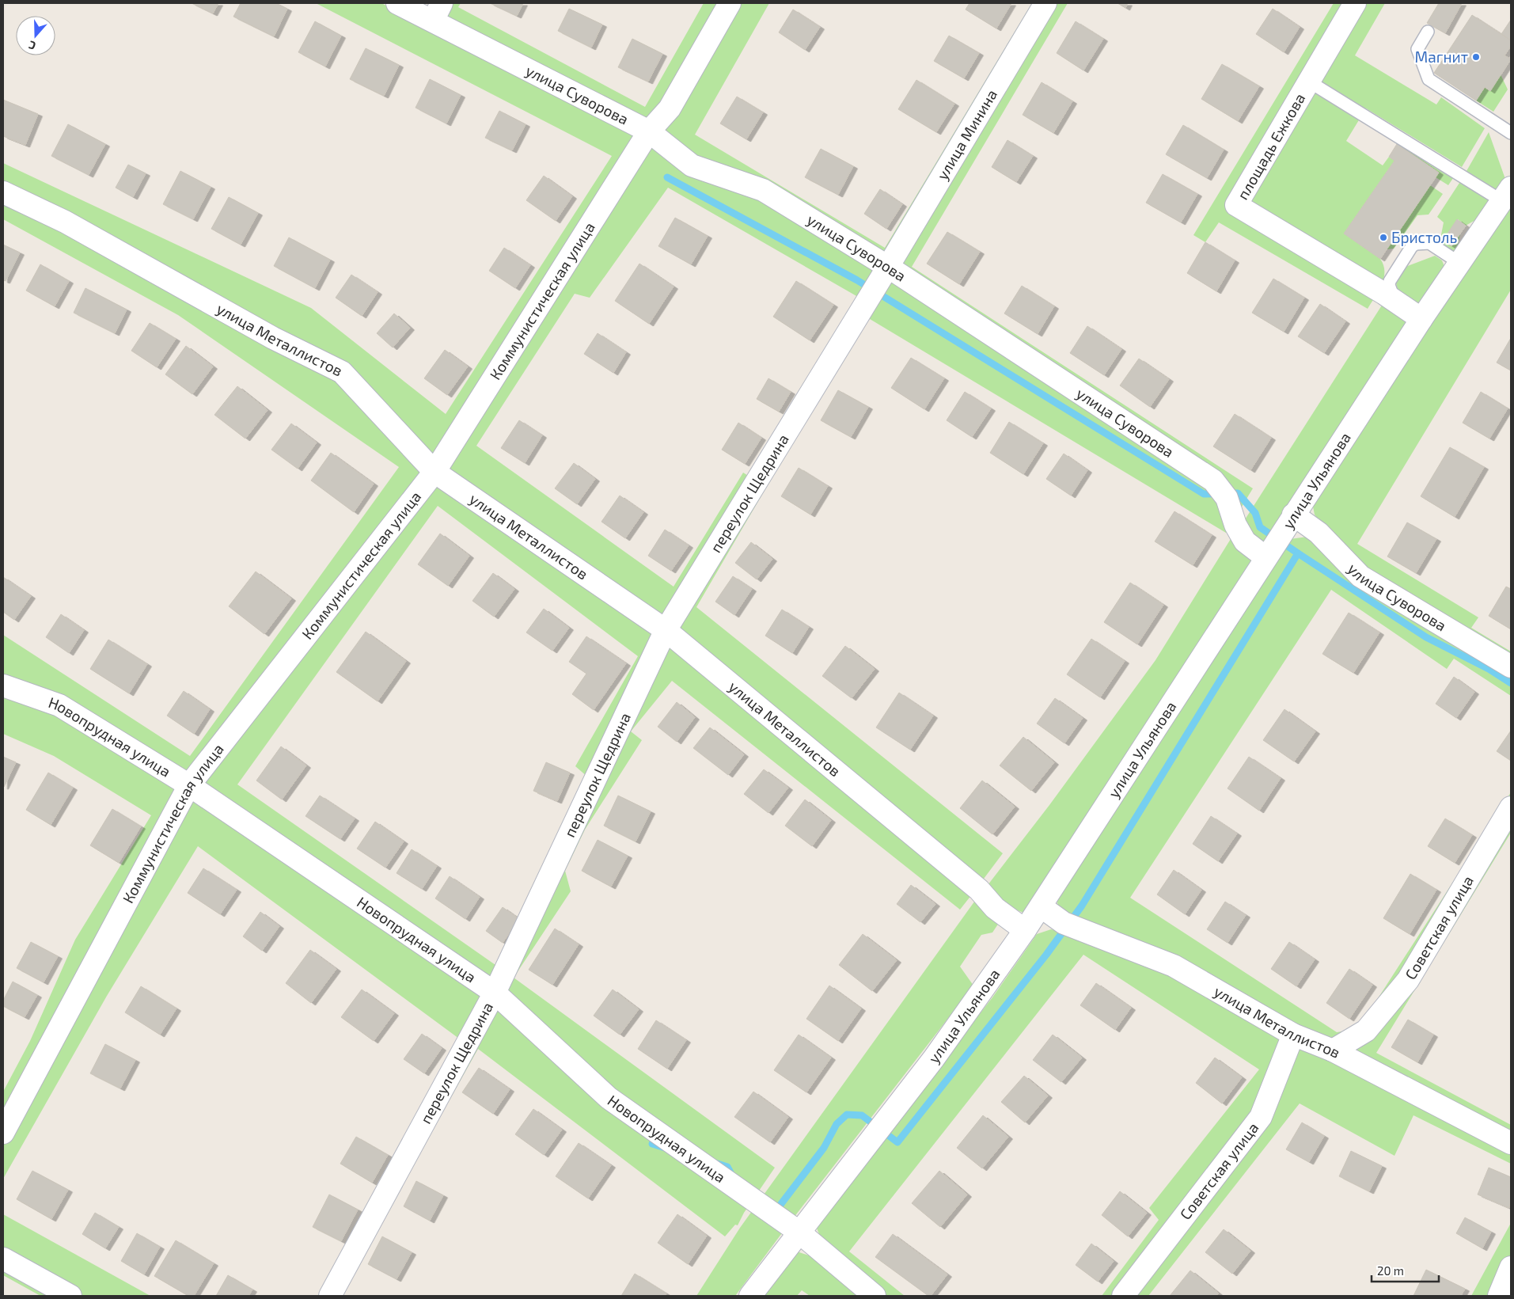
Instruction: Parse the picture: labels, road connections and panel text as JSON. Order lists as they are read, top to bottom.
{
  "streets": {
    "street": [
      "улица Суворова",
      "улица Минина",
      "площадь Ежкова",
      "Коммунистическая улица",
      "улица Металлистов",
      "улица Ульянова",
      "переулок Щедрина",
      "Новопрудная улица",
      "Советская улица"
    ]
  },
  "crossings": [
    ["улица Суворова", "улица Минина"],
    ["улица Суворова", "Коммунистическая улица"],
    ["улица Суворова", "улица Ульянова"],
    ["улица Суворова", "переулок Щедрина"],
    ["улица Минина", "переулок Щедрина"],
    ["площадь Ежкова", "улица Ульянова"],
    ["Коммунистическая улица", "улица Металлистов"],
    ["Коммунистическая улица", "Новопрудная улица"],
    ["улица Металлистов", "улица Ульянова"],
    ["улица Металлистов", "переулок Щедрина"],
    ["улица Металлистов", "Советская улица"],
    ["улица Ульянова", "Новопрудная улица"],
    ["переулок Щедрина", "Новопрудная улица"]
  ],
  "places": ["Магнит", "Бристоль"],
  "scale_bar": "20 m",
  "north": "bottom"
}
